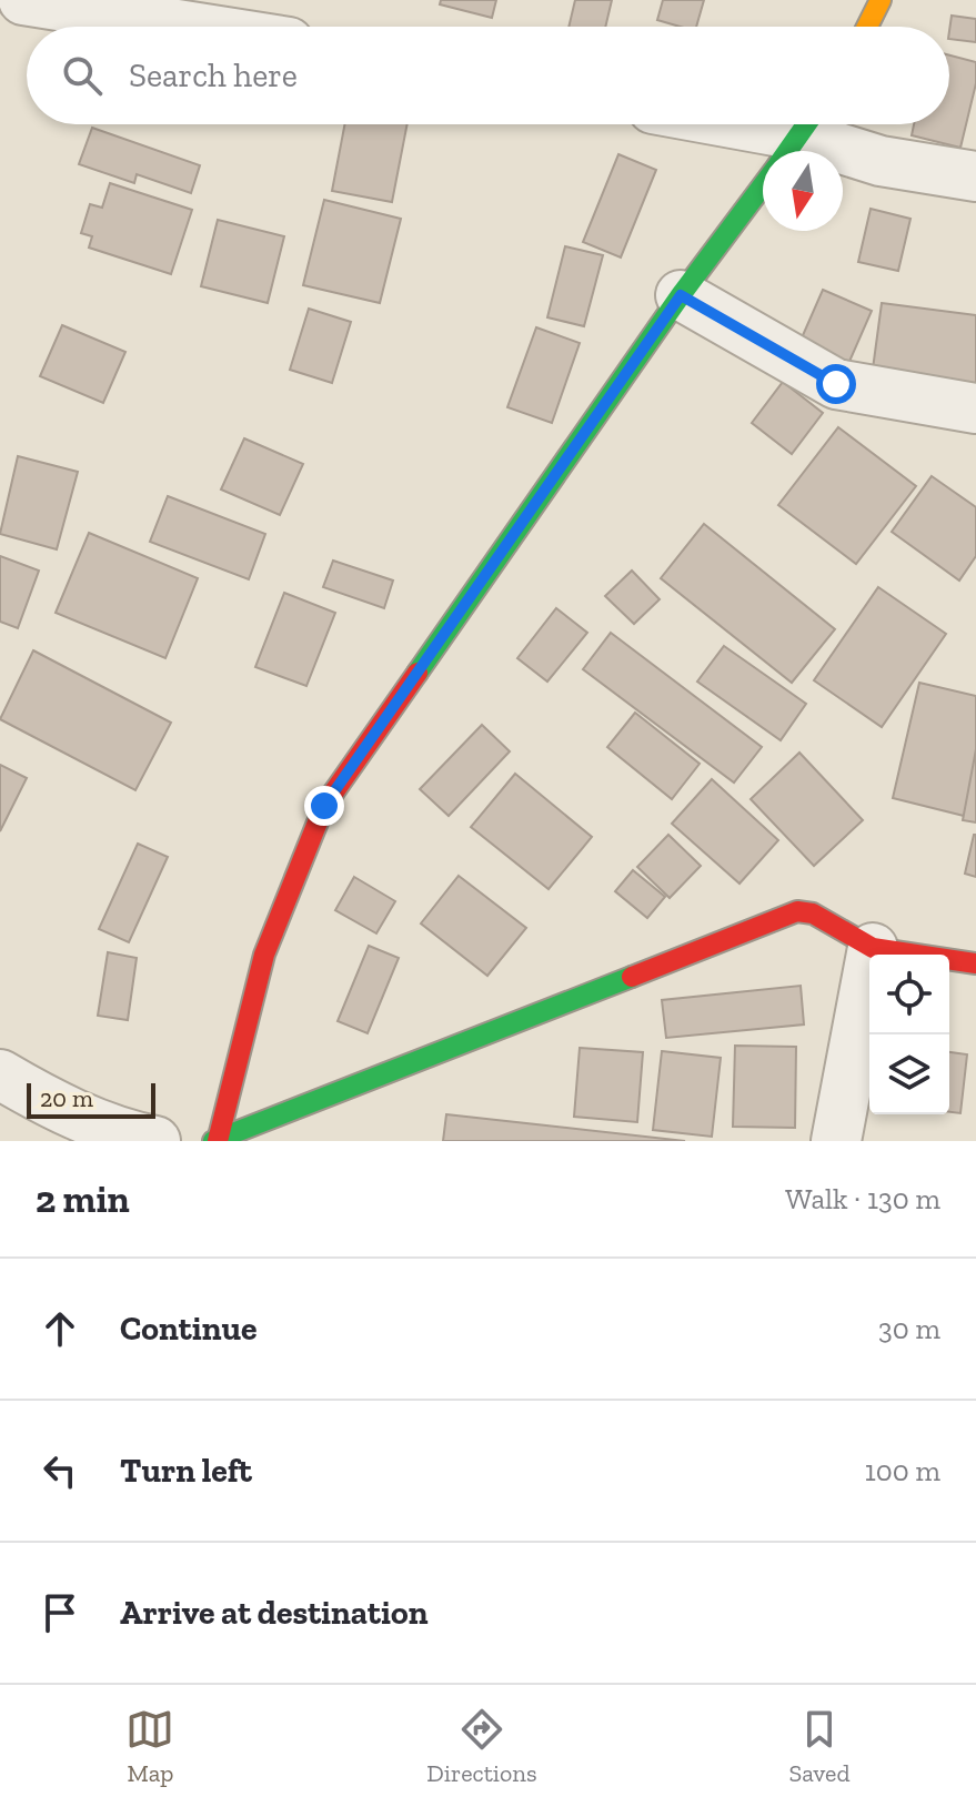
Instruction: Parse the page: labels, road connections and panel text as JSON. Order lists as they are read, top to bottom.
{
  "scale_bar": "20 m",
  "north": "bottom",
  "page": {
    "search": "Search here",
    "scale": "20 m",
    "heading": ["2 min", "Walk · 130 m"],
    "list": [
      ["Continue", "30 m"],
      ["Turn left", "100 m"],
      "Arrive at destination"
    ],
    "nav": ["Map", "Directions", "Saved"]
  }
}
